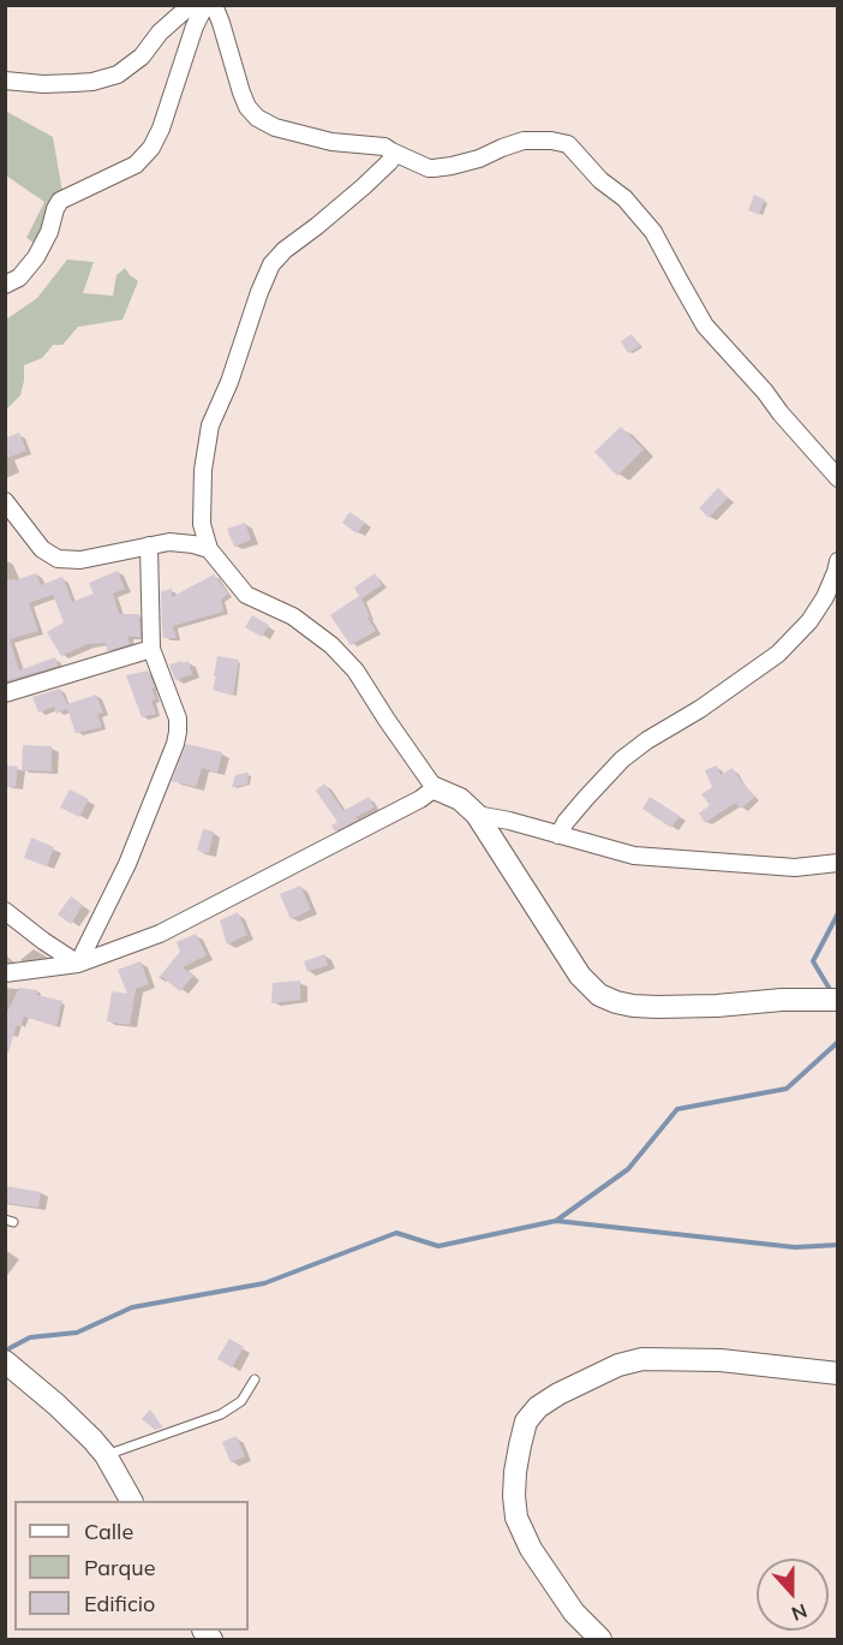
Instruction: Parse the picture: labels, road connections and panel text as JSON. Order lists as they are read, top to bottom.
{
  "legend": ["Calle", "Parque", "Edificio"],
  "north": "bottom"
}
